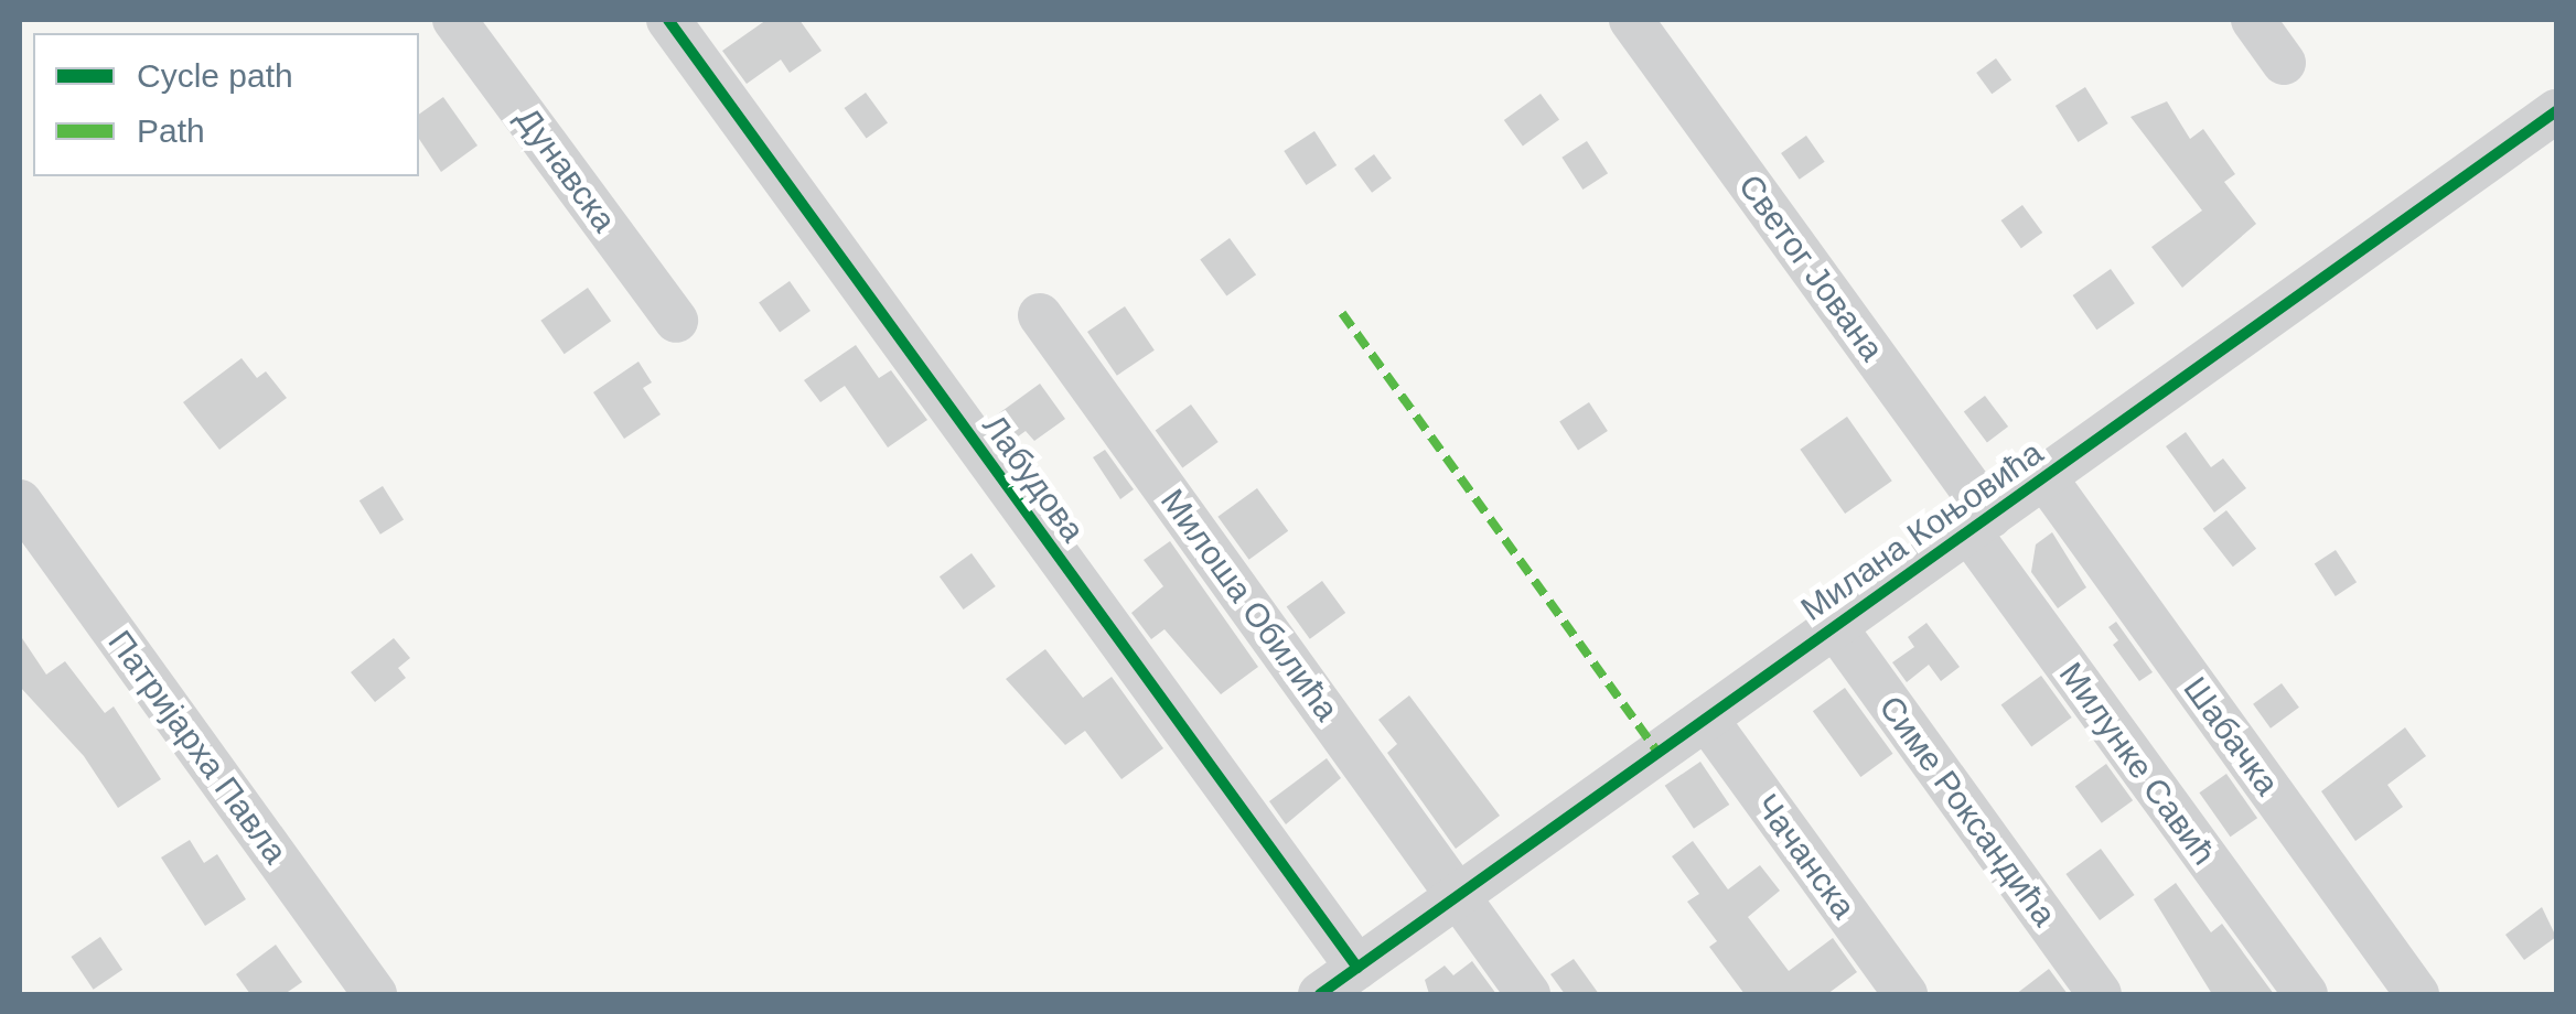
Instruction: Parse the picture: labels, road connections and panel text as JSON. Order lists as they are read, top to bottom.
{
  "streets": {
    "street": [
      "Дунавска",
      "Светог Јована",
      "Лабудова",
      "Милана Коњовића",
      "Милоша Обилића",
      "Шабачка",
      "Патријарха Павла",
      "Милунке Савић",
      "Симе Роксандића",
      "Чачанска"
    ]
  },
  "crossings": [
    ["Светог Јована", "Милана Коњовића"],
    ["Светог Јована", "Милунке Савић"],
    ["Лабудова", "Милана Коњовића"],
    ["Милана Коњовића", "Милоша Обилића"],
    ["Милана Коњовића", "Шабачка"],
    ["Милана Коњовића", "Милунке Савић"],
    ["Милана Коњовића", "Симе Роксандића"],
    ["Милана Коњовића", "Чачанска"]
  ],
  "legend": ["Cycle path", "Path"]
}
